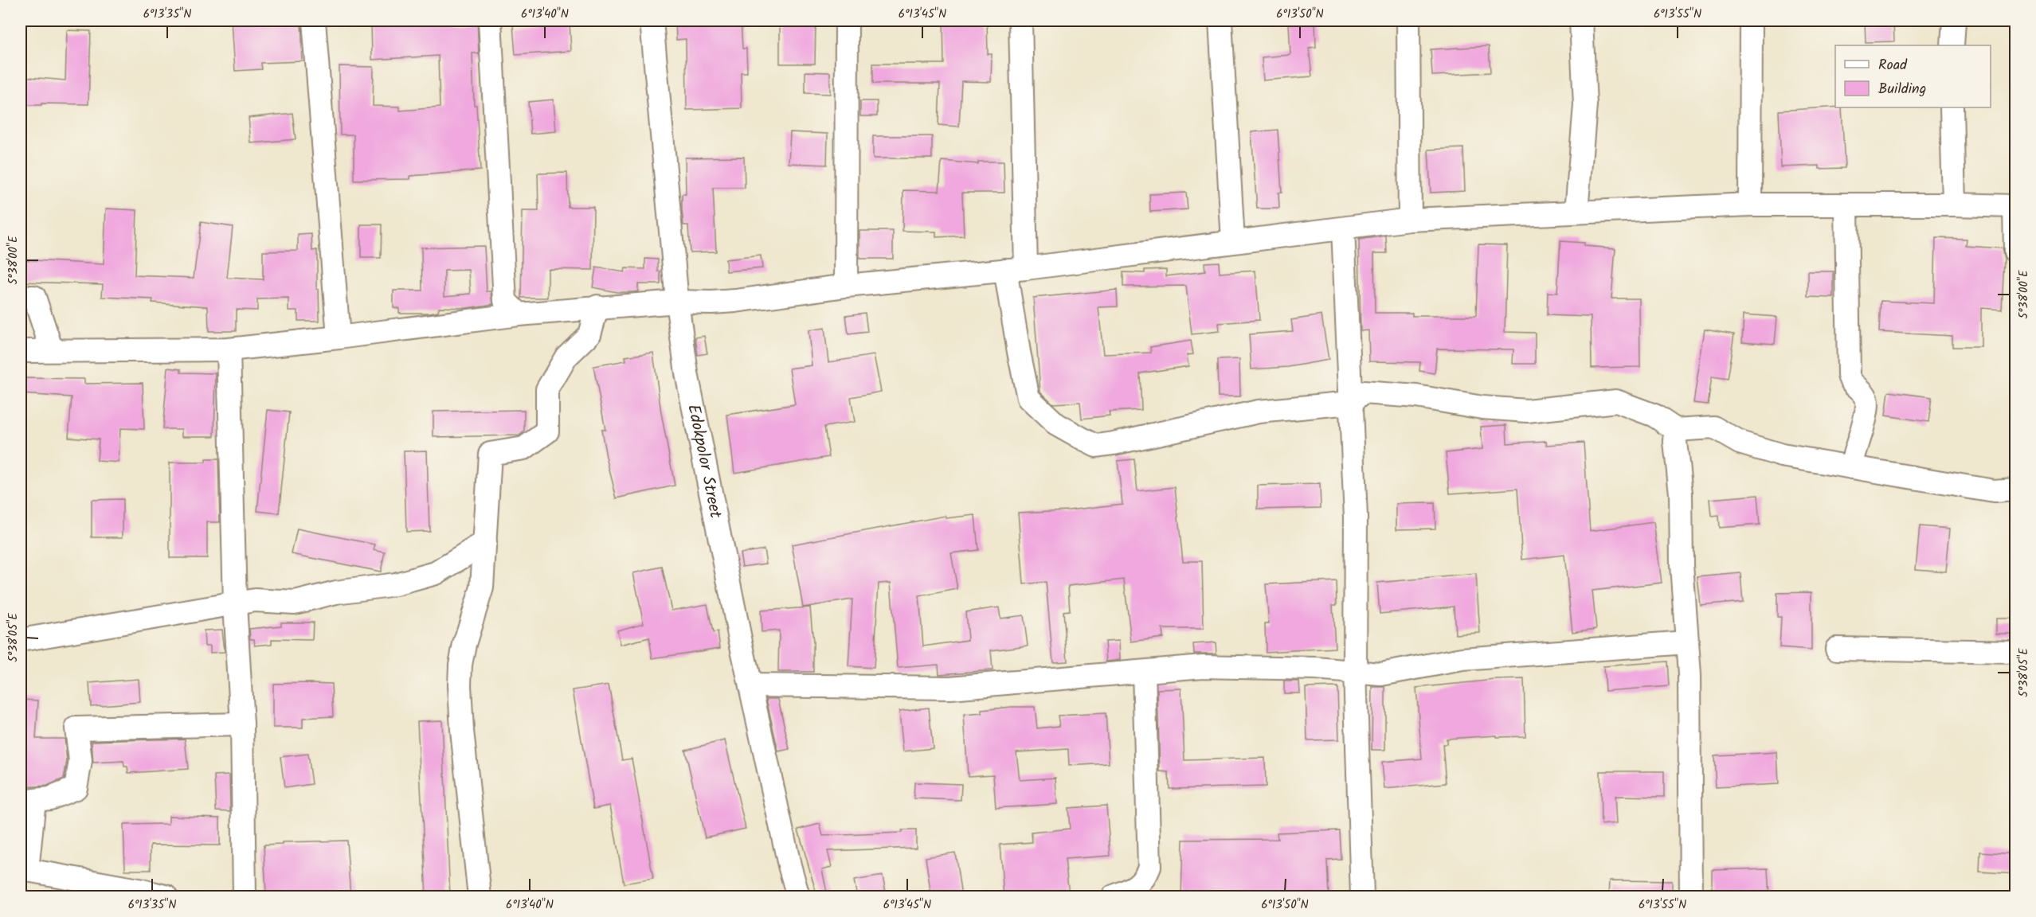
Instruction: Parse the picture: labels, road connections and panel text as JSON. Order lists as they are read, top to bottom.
{
  "streets": {
    "street": ["Edokpolor Street"]
  },
  "legend": ["Road", "Building"],
  "coordinates": [
    "6°13'35\"N",
    "6°13'40\"N",
    "6°13'45\"N",
    "6°13'50\"N",
    "6°13'55\"N",
    "5°38'00\"E",
    "5°38'05\"E"
  ]
}
